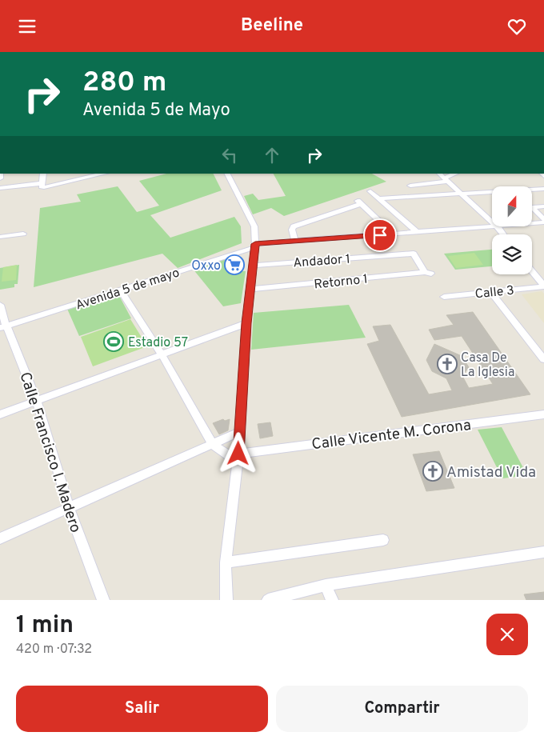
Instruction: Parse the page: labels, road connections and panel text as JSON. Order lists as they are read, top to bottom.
{
  "streets": {
    "street": [
      "Andador 1",
      "Retorno 1",
      "Avenida 5 de mayo",
      "Calle 3",
      "Calle Vicente M. Corona",
      "Calle Francisco I. Madero"
    ]
  },
  "crossings": [
    ["Andador 1", "Retorno 1"],
    ["Avenida 5 de mayo", "Calle Francisco I. Madero"]
  ],
  "places": {
    "supermarket": ["Oxxo"],
    "sports": ["Estadio 57"],
    "church": ["Casa De La Iglesia", "Amistad Vida"]
  },
  "north": "top",
  "page": {
    "header": "Beeline",
    "turn": ["280 m", "Avenida 5 de Mayo"],
    "heading": ["1 min", "420 m · 07:32"],
    "buttons": ["Salir", "Compartir"]
  }
}
